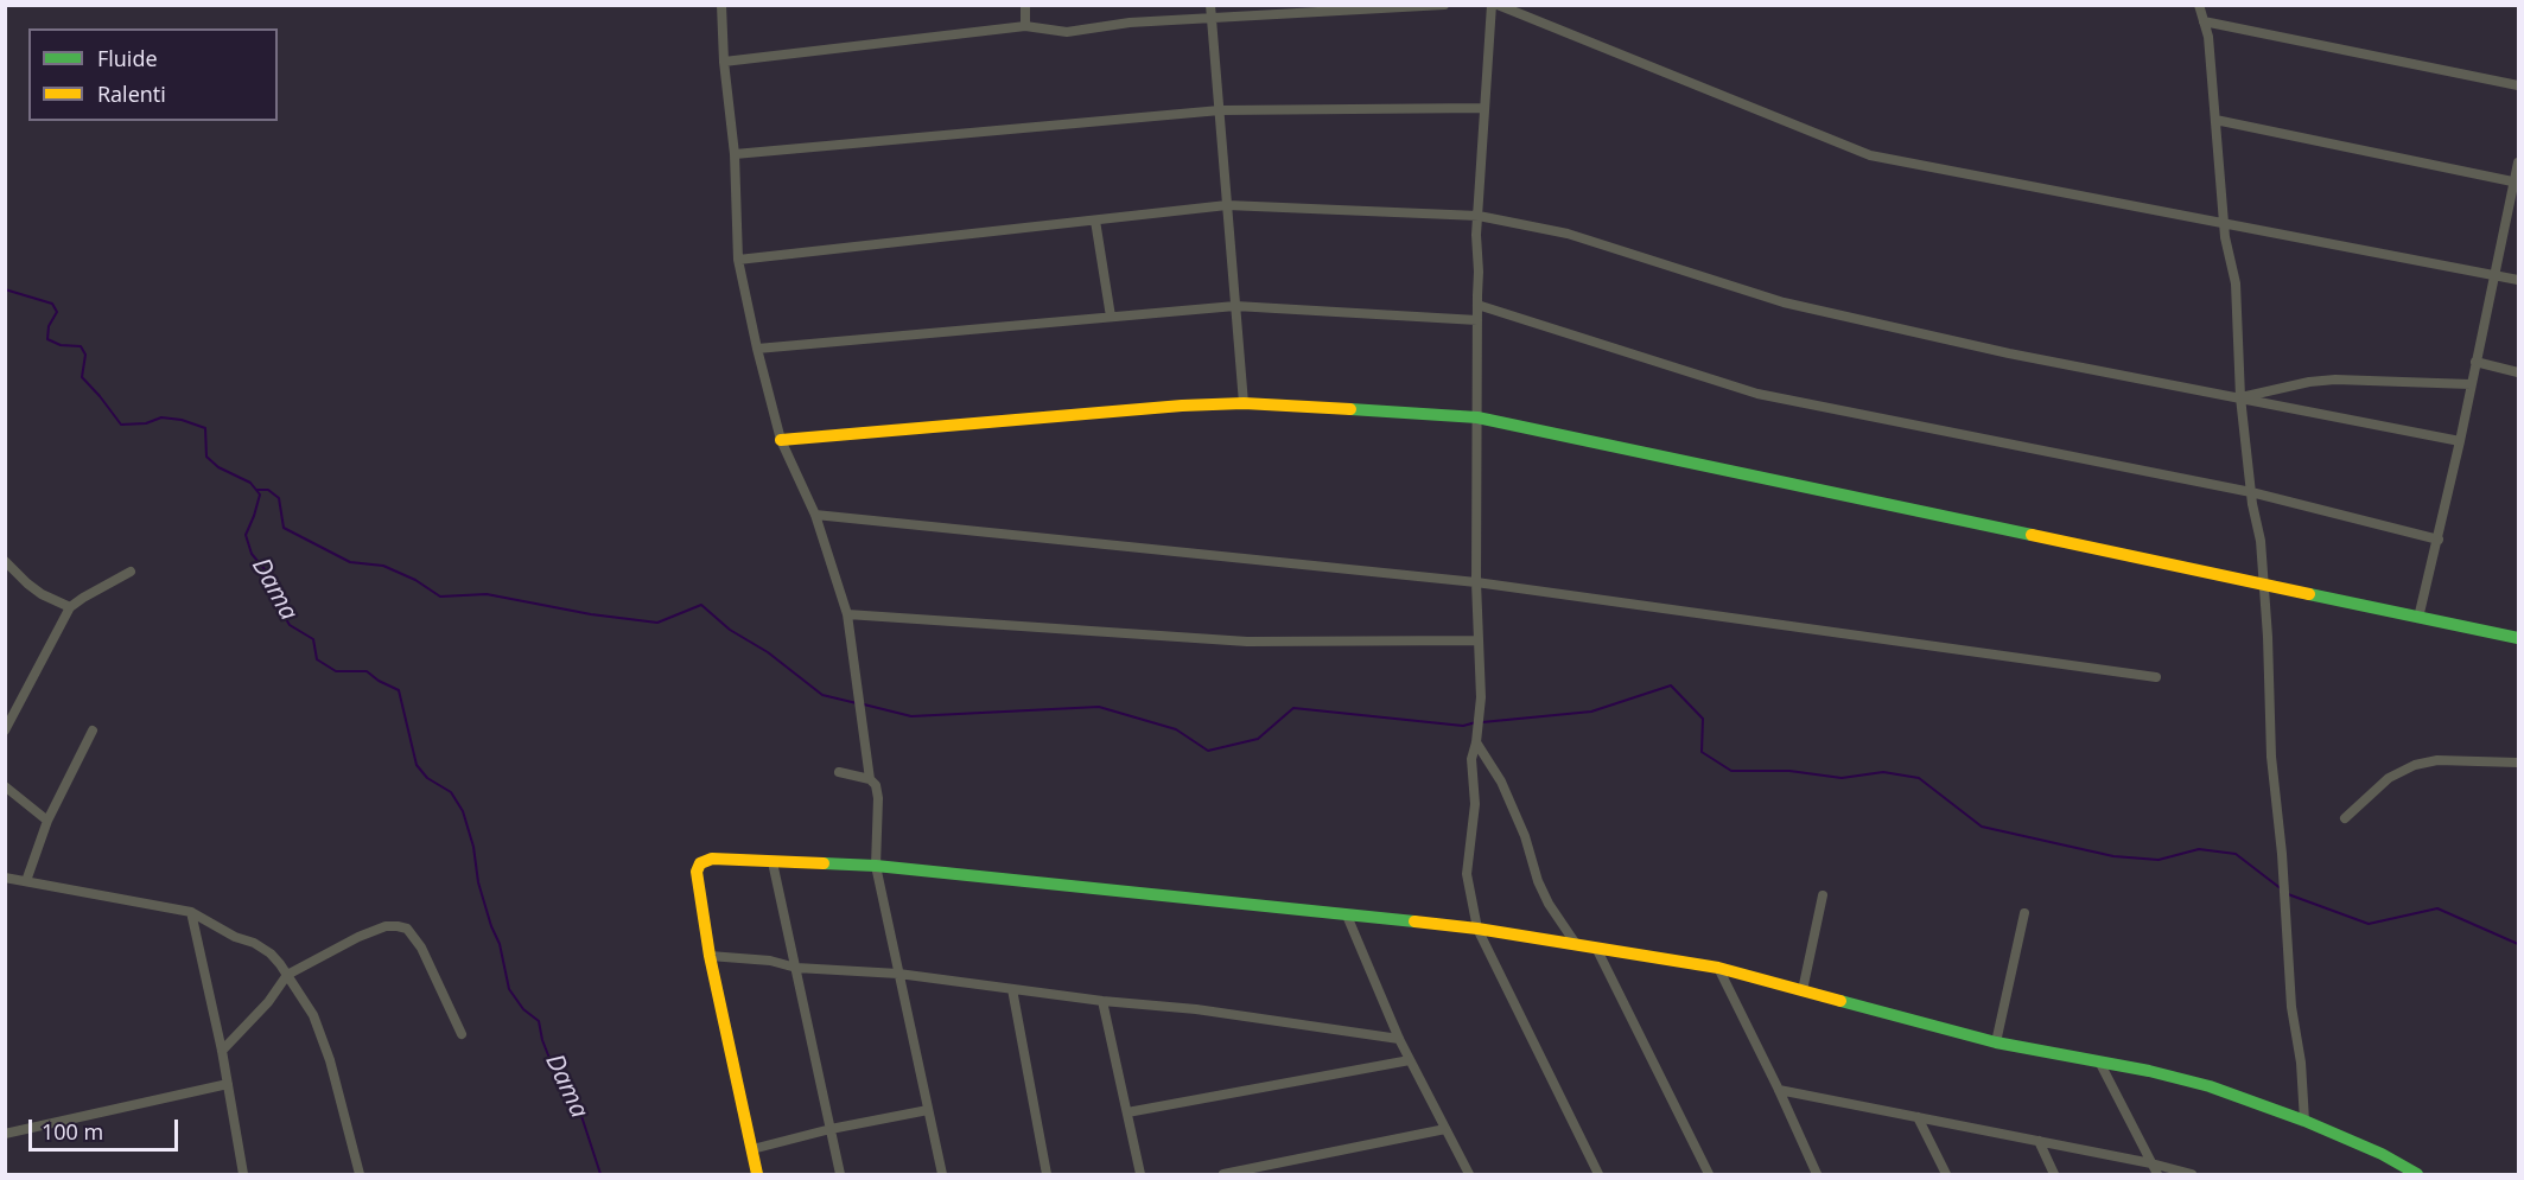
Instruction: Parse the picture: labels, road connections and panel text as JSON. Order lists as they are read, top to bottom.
{
  "water": ["Dama"],
  "legend": ["Fluide", "Ralenti"],
  "scale_bar": "100 m"
}
